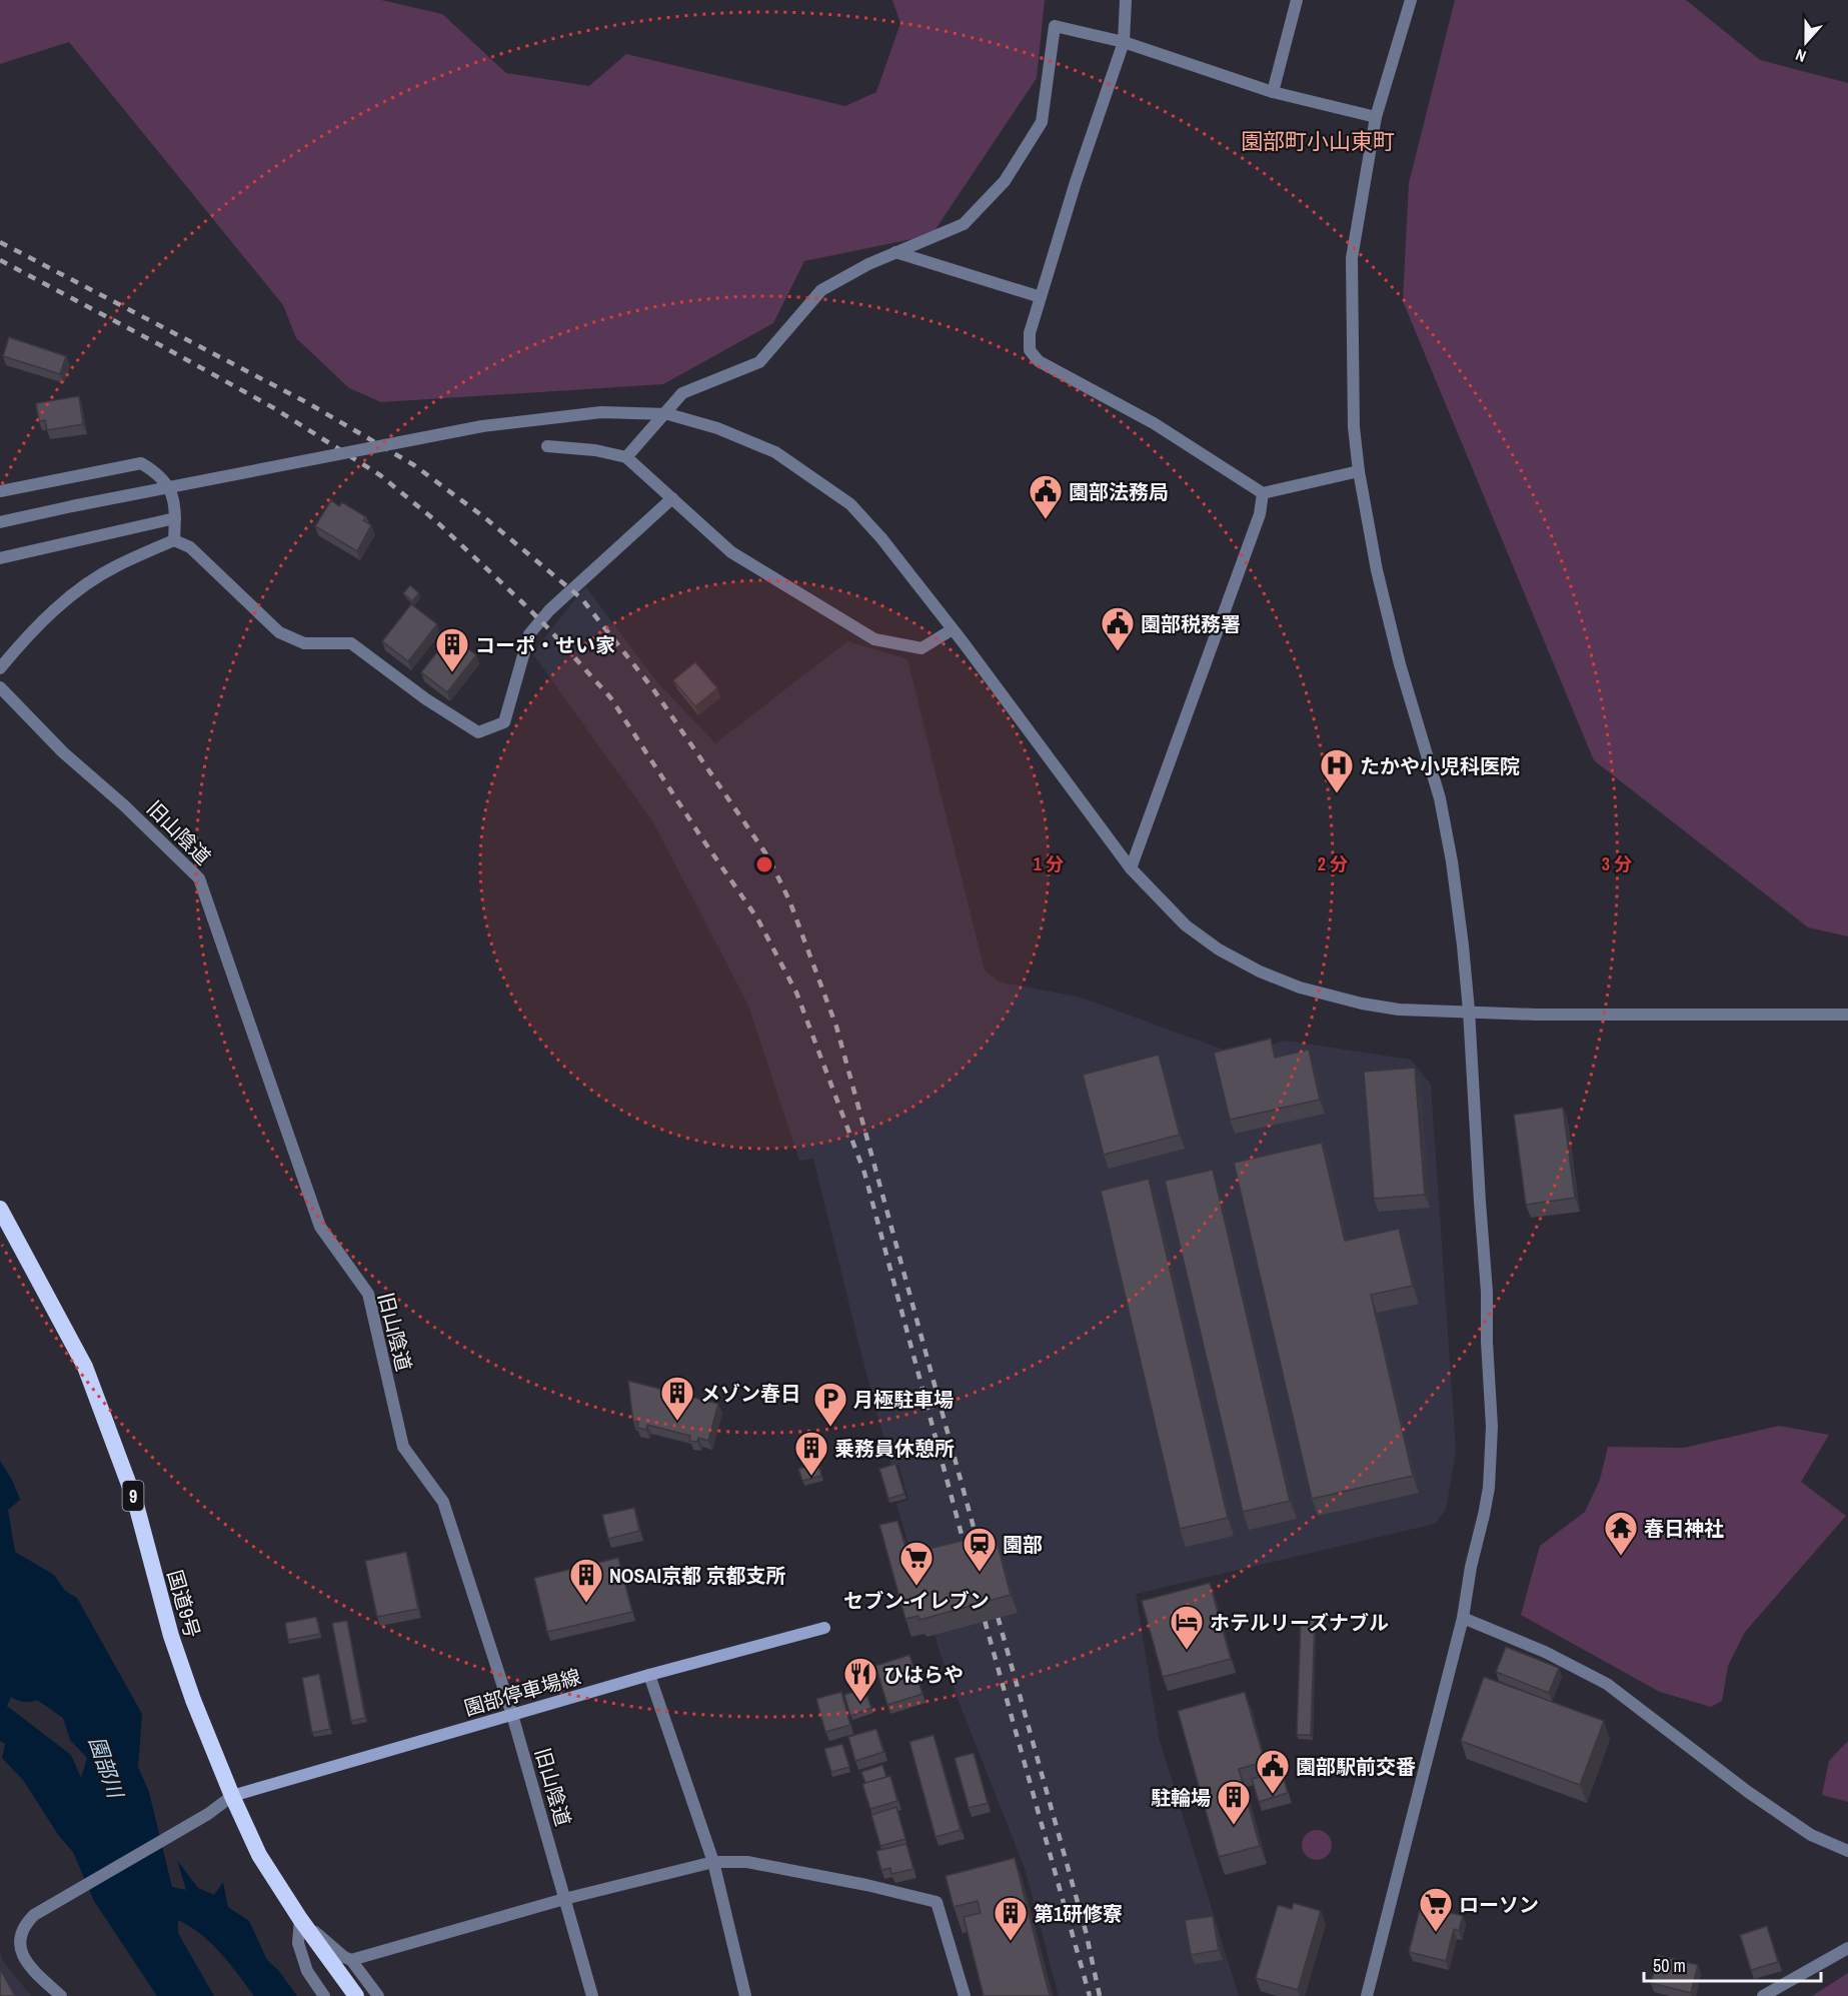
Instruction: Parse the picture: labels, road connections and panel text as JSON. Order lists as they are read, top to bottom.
{
  "streets": {
    "highway": ["9", "国道9号"],
    "main road": ["園部停車場線"],
    "street": ["旧山陰道"]
  },
  "crossings": [
    ["旧山陰道", "園部停車場線"],
    ["国道9号", "園部停車場線"]
  ],
  "districts": ["園部町小山東町"],
  "water": ["園部川"],
  "places": {
    "public building": ["園部法務局", "園部税務署", "園部駅前交番"],
    "building": [
      "コーポ・せい家",
      "メゾン春日",
      "乗務員休憩所",
      "NOSAI京都 京都支所",
      "駐輪場",
      "第1研修寮"
    ],
    "hospital": ["たかや小児科医院"],
    "parking": ["月極駐車場"],
    "temple": ["春日神社"],
    "station": ["園部"],
    "supermarket": ["セブン-イレブン", "ローソン"],
    "hotel": ["ホテルリーズナブル"],
    "restaurant": ["ひはらや"]
  },
  "scale_bar": "50 m",
  "north": "bottom",
  "rings": ["1 分", "2 分", "3 分"]
}
